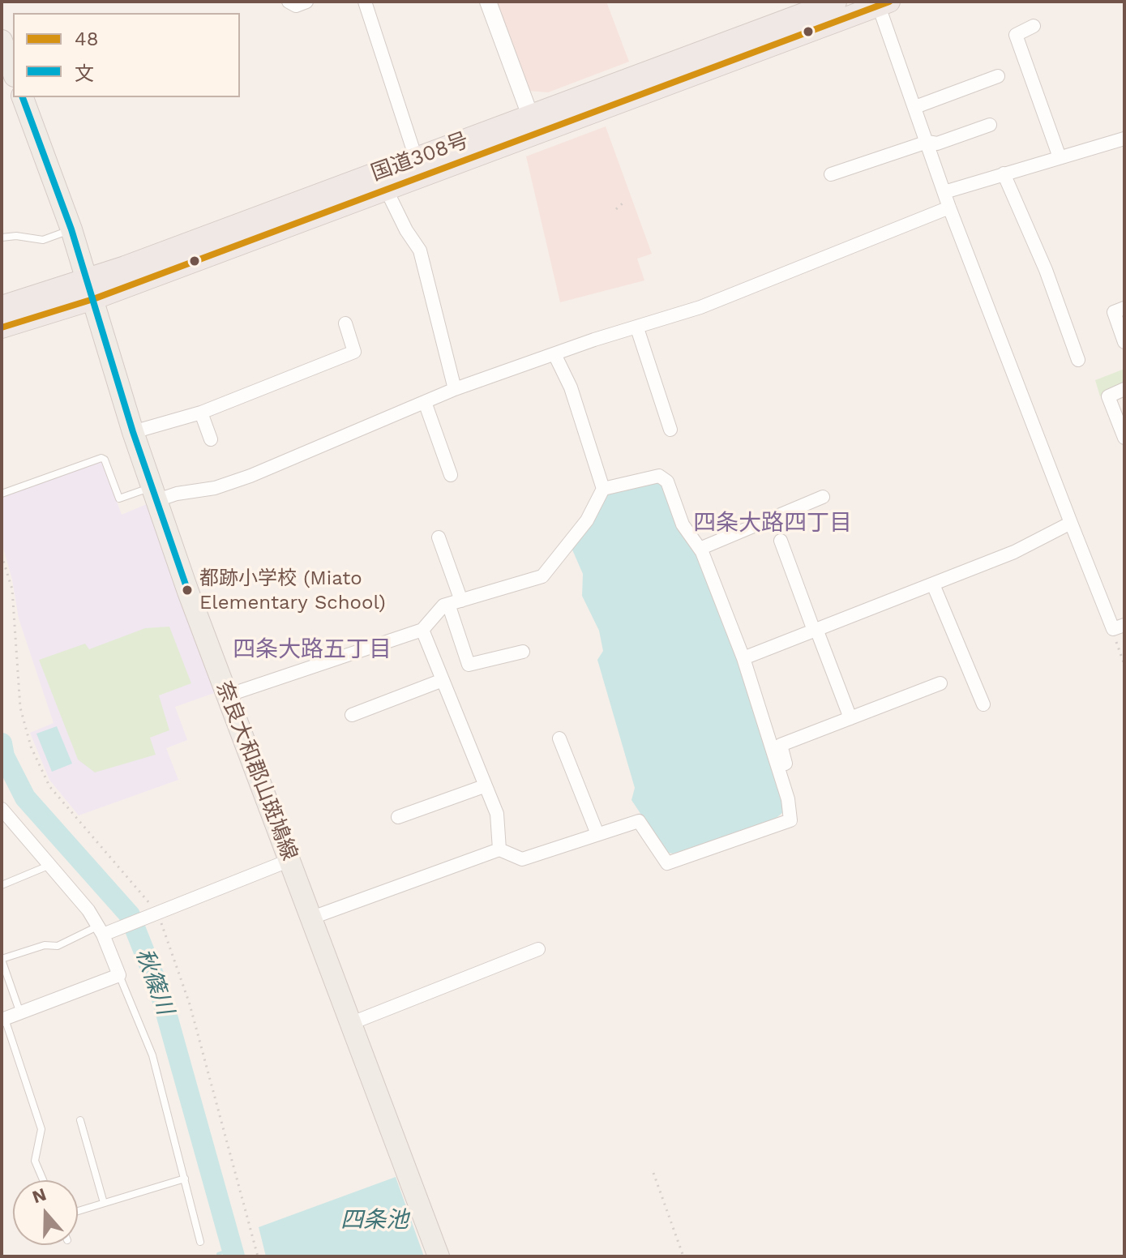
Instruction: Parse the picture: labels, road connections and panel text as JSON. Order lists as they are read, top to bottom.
{
  "streets": {
    "highway": ["国道308号"],
    "main road": ["奈良大和郡山斑鳩線"]
  },
  "crossings": [
    ["国道308号", "奈良大和郡山斑鳩線"]
  ],
  "districts": ["四条大路四丁目", "四条大路五丁目"],
  "water": ["秋篠川", "四条池"],
  "places": ["都跡小学校 (Miato Elementary School)"],
  "lines": ["transit line 48", "transit line 文"],
  "legend": ["48", "文"],
  "north": "top"
}
